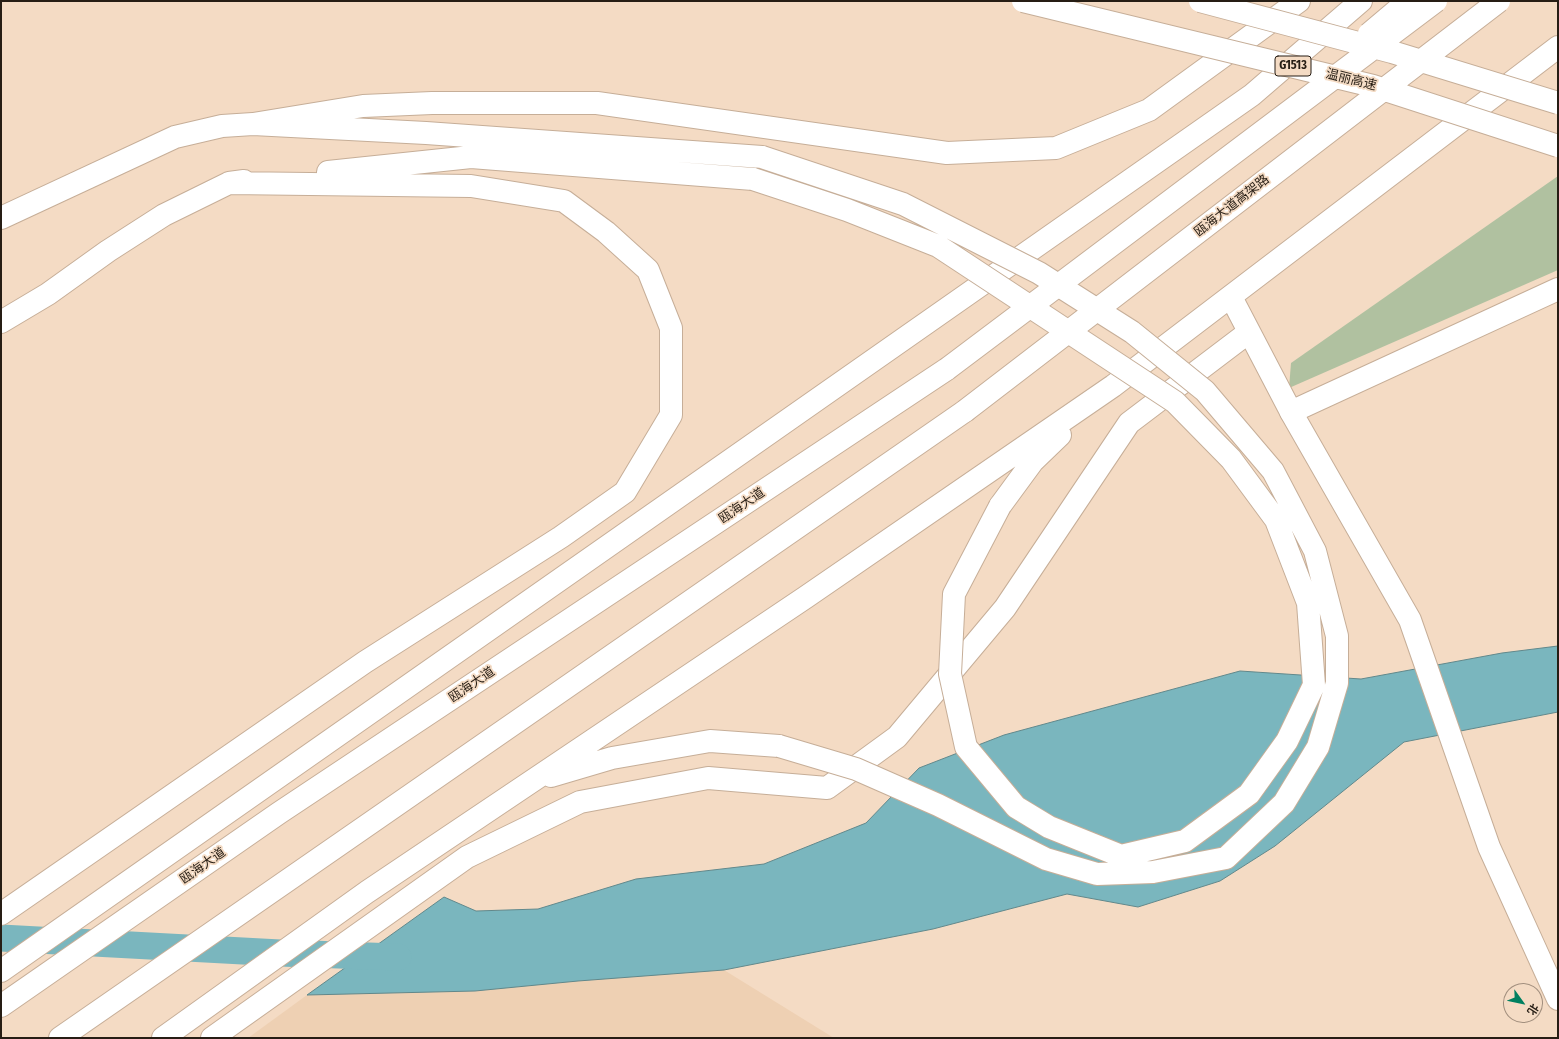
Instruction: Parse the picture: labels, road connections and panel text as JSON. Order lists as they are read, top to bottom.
{
  "streets": {
    "main road": [
      "G1513",
      "温丽高速",
      "瓯海大道高架路",
      "瓯海大道"
    ]
  },
  "north": "bottom right"
}
